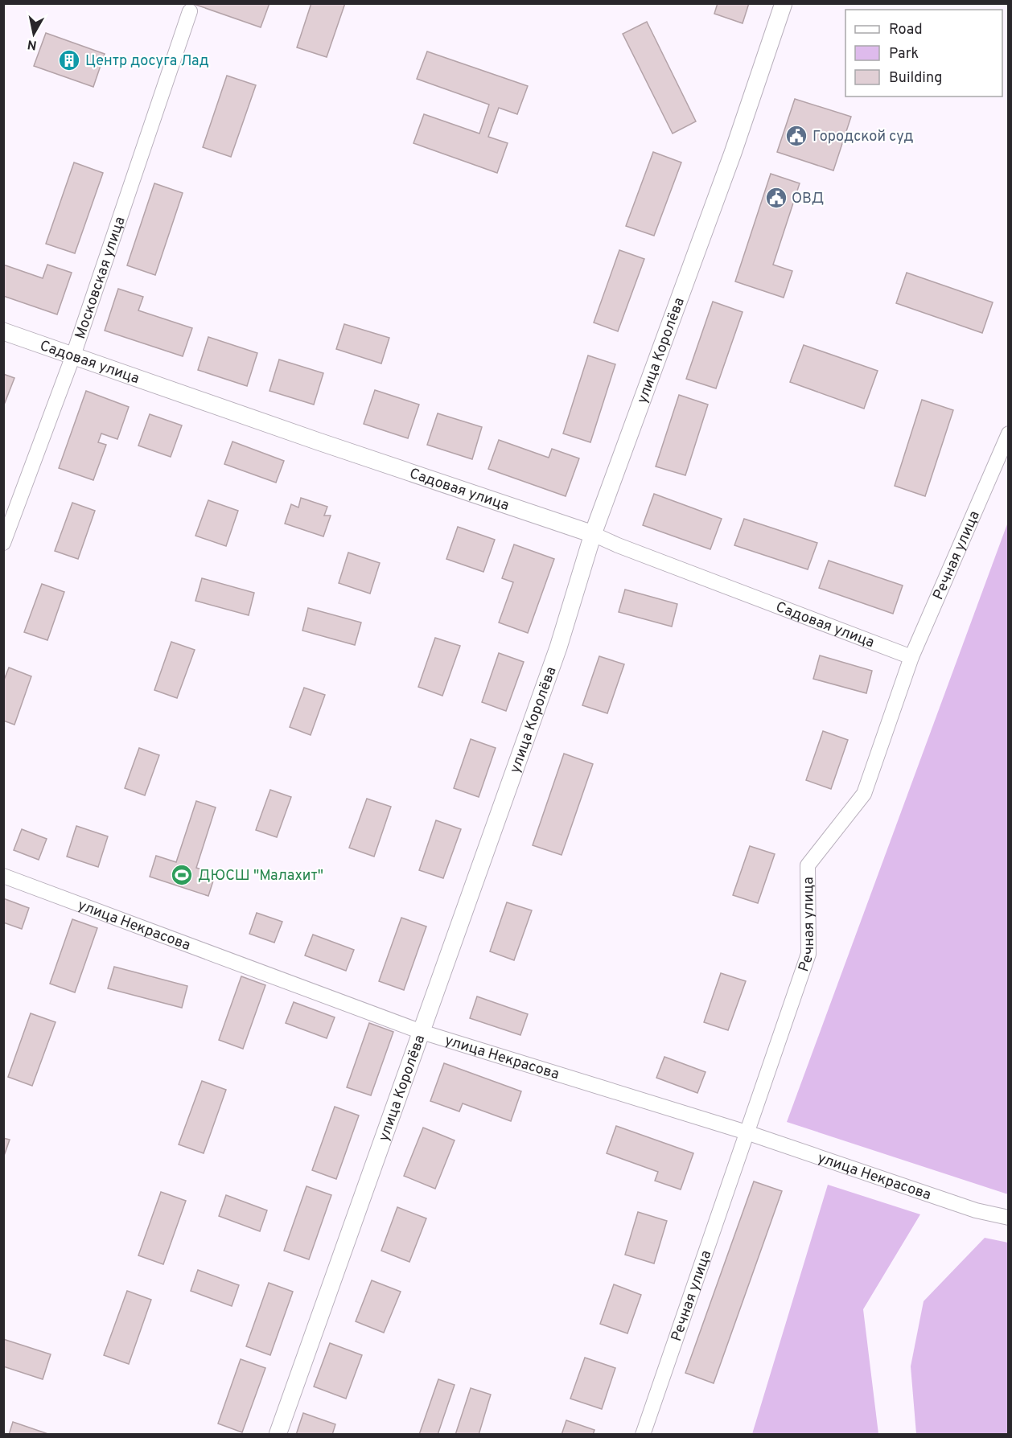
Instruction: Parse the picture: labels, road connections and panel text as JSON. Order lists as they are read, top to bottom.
{
  "streets": {
    "street": [
      "Московская улица",
      "улица Королёва",
      "Садовая улица",
      "Речная улица",
      "улица Некрасова"
    ]
  },
  "crossings": [
    ["Московская улица", "Садовая улица"],
    ["улица Королёва", "Садовая улица"],
    ["улица Королёва", "улица Некрасова"],
    ["Садовая улица", "Речная улица"],
    ["Речная улица", "улица Некрасова"]
  ],
  "places": {
    "building": ["Центр досуга Лад"],
    "public building": ["Городской суд", "ОВД"],
    "sports": ["ДЮСШ \"Малахит\""]
  },
  "legend": ["Road", "Park", "Building"],
  "north": "bottom"
}
